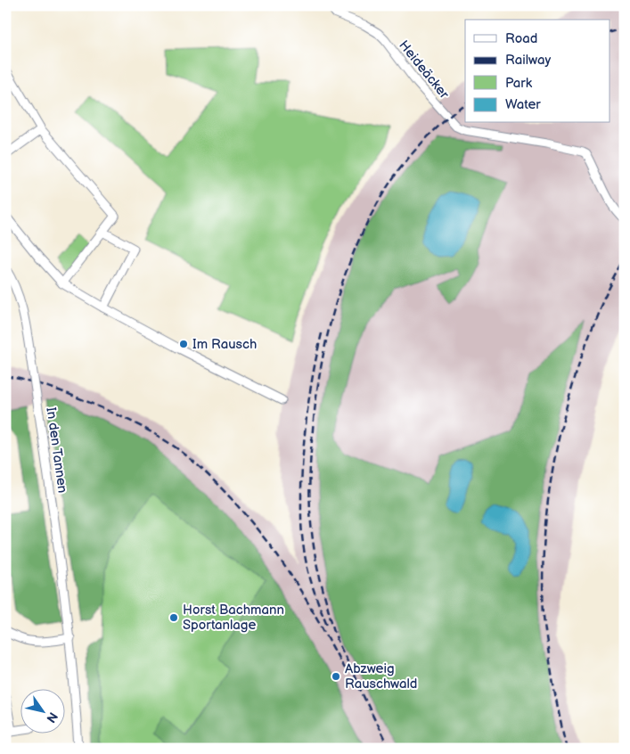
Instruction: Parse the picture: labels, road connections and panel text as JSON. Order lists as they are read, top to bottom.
{
  "streets": {
    "street": ["Heideäcker", "In den Tannen"]
  },
  "places": ["Im Rausch", "Horst Bachmann Sportanlage", "Abzweig Rauschwald"],
  "legend": [
    "Road",
    "Railway",
    "Park",
    "Water"
  ],
  "north": "bottom right"
}
